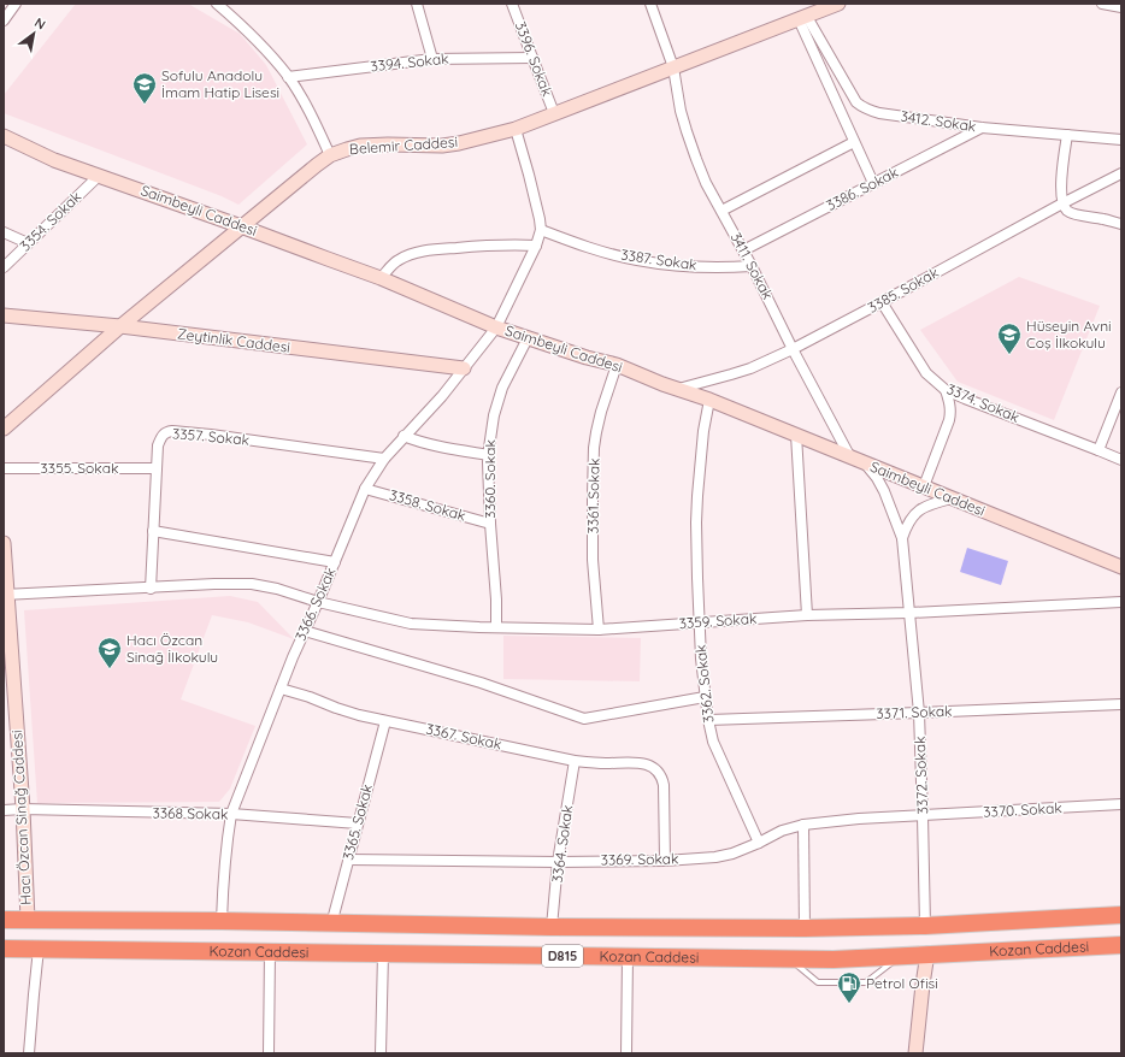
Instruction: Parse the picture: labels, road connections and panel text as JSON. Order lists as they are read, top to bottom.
{
  "streets": {
    "highway": ["Kozan Caddesi", "D815"],
    "street": [
      "3396. Sokak",
      "3394. Sokak",
      "3412. Sokak",
      "Belemir Caddesi",
      "3386. Sokak",
      "Saimbeyli Caddesi",
      "3354. Sokak",
      "3387. Sokak",
      "3411. Sokak",
      "3385. Sokak",
      "Zeytinlik Caddesi",
      "3374. Sokak",
      "3357. Sokak",
      "3355. Sokak",
      "3360. Sokak",
      "3361. Sokak",
      "3358. Sokak",
      "3366. Sokak",
      "3359. Sokak",
      "3362. Sokak",
      "3371. Sokak",
      "3367. Sokak",
      "3372. Sokak",
      "3370. Sokak",
      "3368 Sokak",
      "Hacı Özcan Sinağ Caddesi",
      "3365. Sokak",
      "3364. Sokak",
      "3369. Sokak"
    ]
  },
  "crossings": [
    ["3396. Sokak", "3394. Sokak"],
    ["3396. Sokak", "Belemir Caddesi"],
    ["3412. Sokak", "Belemir Caddesi"],
    ["3412. Sokak", "3386. Sokak"],
    ["Belemir Caddesi", "Saimbeyli Caddesi"],
    ["Belemir Caddesi", "3411. Sokak"],
    ["Belemir Caddesi", "Zeytinlik Caddesi"],
    ["3386. Sokak", "3411. Sokak"],
    ["Saimbeyli Caddesi", "3354. Sokak"],
    ["Saimbeyli Caddesi", "3411. Sokak"],
    ["Saimbeyli Caddesi", "3385. Sokak"],
    ["Saimbeyli Caddesi", "3360. Sokak"],
    ["Saimbeyli Caddesi", "3361. Sokak"],
    ["Saimbeyli Caddesi", "3366. Sokak"],
    ["Saimbeyli Caddesi", "3362. Sokak"],
    ["Saimbeyli Caddesi", "3372. Sokak"],
    ["3387. Sokak", "3411. Sokak"],
    ["3387. Sokak", "3366. Sokak"],
    ["3411. Sokak", "3385. Sokak"],
    ["3385. Sokak", "3374. Sokak"],
    ["Zeytinlik Caddesi", "3366. Sokak"],
    ["3357. Sokak", "3355. Sokak"],
    ["3357. Sokak", "3366. Sokak"],
    ["3357. Sokak", "3359. Sokak"],
    ["3360. Sokak", "3358. Sokak"],
    ["3360. Sokak", "3359. Sokak"],
    ["3361. Sokak", "3359. Sokak"],
    ["3358. Sokak", "3366. Sokak"],
    ["3366. Sokak", "3359. Sokak"],
    ["3366. Sokak", "3367. Sokak"],
    ["3366. Sokak", "3368 Sokak"],
    ["3366. Sokak", "Kozan Caddesi"],
    ["3359. Sokak", "3362. Sokak"],
    ["3359. Sokak", "3372. Sokak"],
    ["3359. Sokak", "Hacı Özcan Sinağ Caddesi"],
    ["3362. Sokak", "3371. Sokak"],
    ["3362. Sokak", "3369. Sokak"],
    ["3371. Sokak", "3372. Sokak"],
    ["3367. Sokak", "3365. Sokak"],
    ["3367. Sokak", "3364. Sokak"],
    ["3367. Sokak", "3369. Sokak"],
    ["3372. Sokak", "3370. Sokak"],
    ["3372. Sokak", "3369. Sokak"],
    ["3372. Sokak", "Kozan Caddesi"],
    ["3370. Sokak", "3369. Sokak"],
    ["3368 Sokak", "Hacı Özcan Sinağ Caddesi"],
    ["3368 Sokak", "3365. Sokak"],
    ["Hacı Özcan Sinağ Caddesi", "Kozan Caddesi"],
    ["3365. Sokak", "3369. Sokak"],
    ["3365. Sokak", "Kozan Caddesi"],
    ["3364. Sokak", "3369. Sokak"],
    ["3364. Sokak", "Kozan Caddesi"]
  ],
  "places": {
    "school or university": ["Sofulu Anadolu İmam Hatip Lisesi", "Hüseyin Avni Coş İlkokulu", "Hacı Özcan Sinağ İlkokulu"],
    "fuel station": ["Petrol Ofisi"]
  },
  "north": "top right"
}
